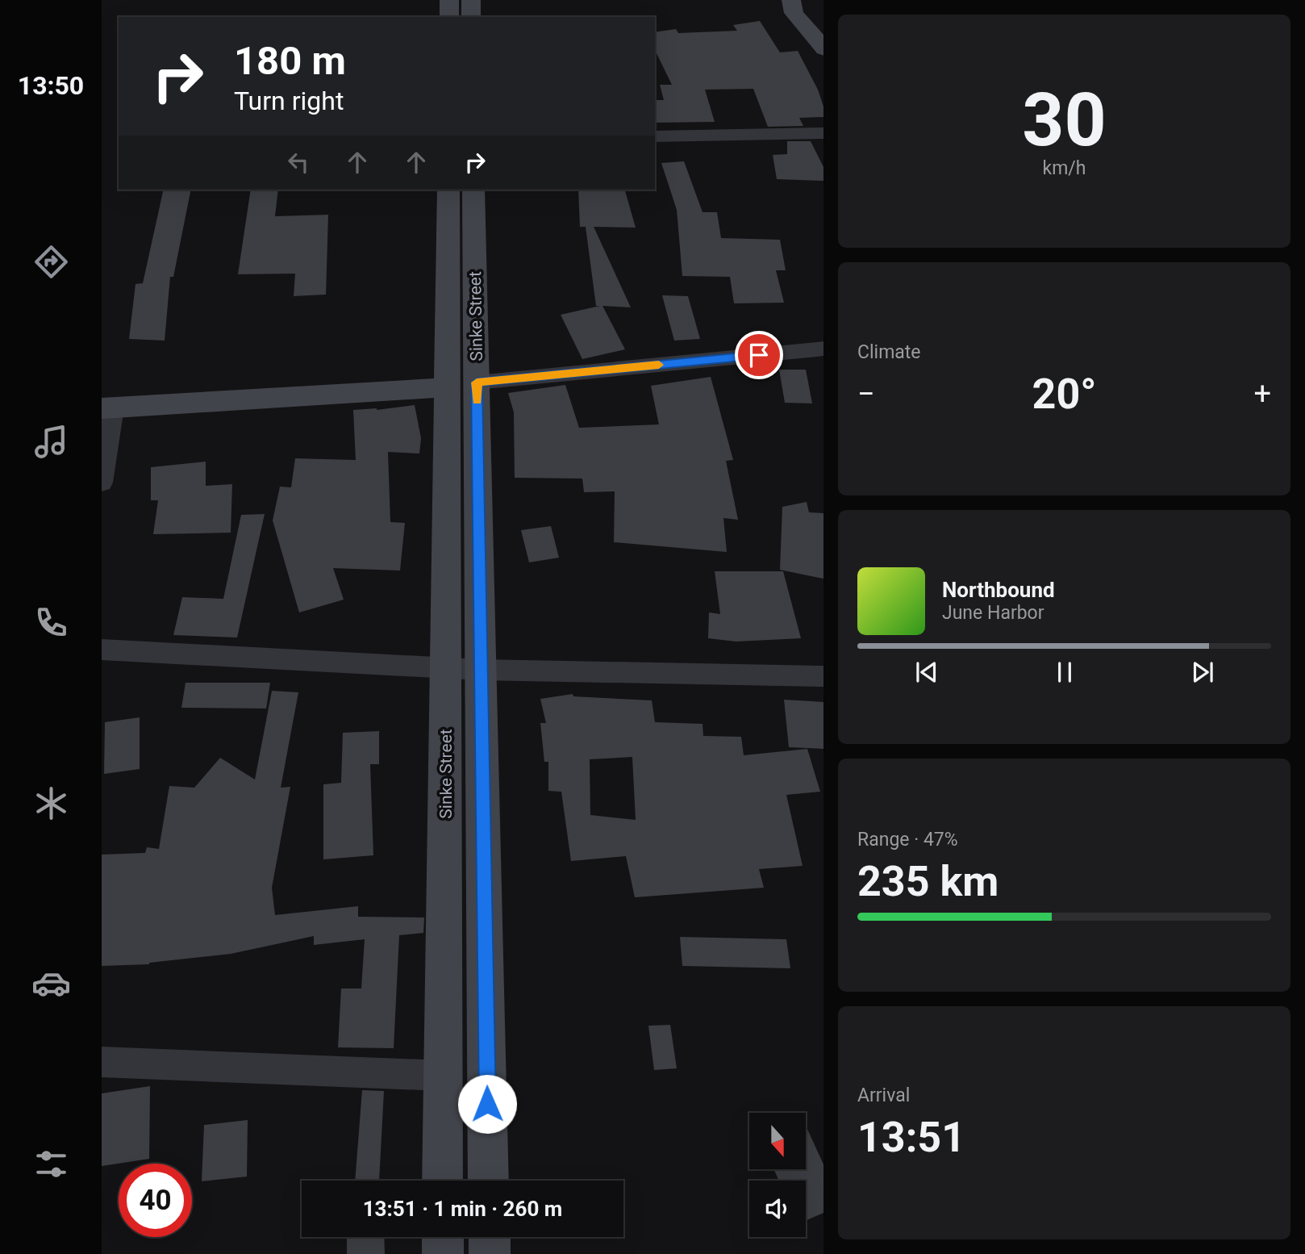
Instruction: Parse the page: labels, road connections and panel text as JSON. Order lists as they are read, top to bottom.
{
  "streets": {
    "street": ["Sinke Street"]
  },
  "north": "bottom",
  "page": {
    "tabs": "13:50",
    "tile": [
      ["30", "km/h"],
      "Climate",
      ["Range · 47%", "235 km"],
      ["Arrival", "13:51"]
    ],
    "turn": ["180 m", "Turn right"],
    "heat": ["−", "20°", "+"],
    "song": ["Northbound", "June Harbor"],
    "limit": "40",
    "trip": "13:51 · 1 min · 260 m"
  }
}
